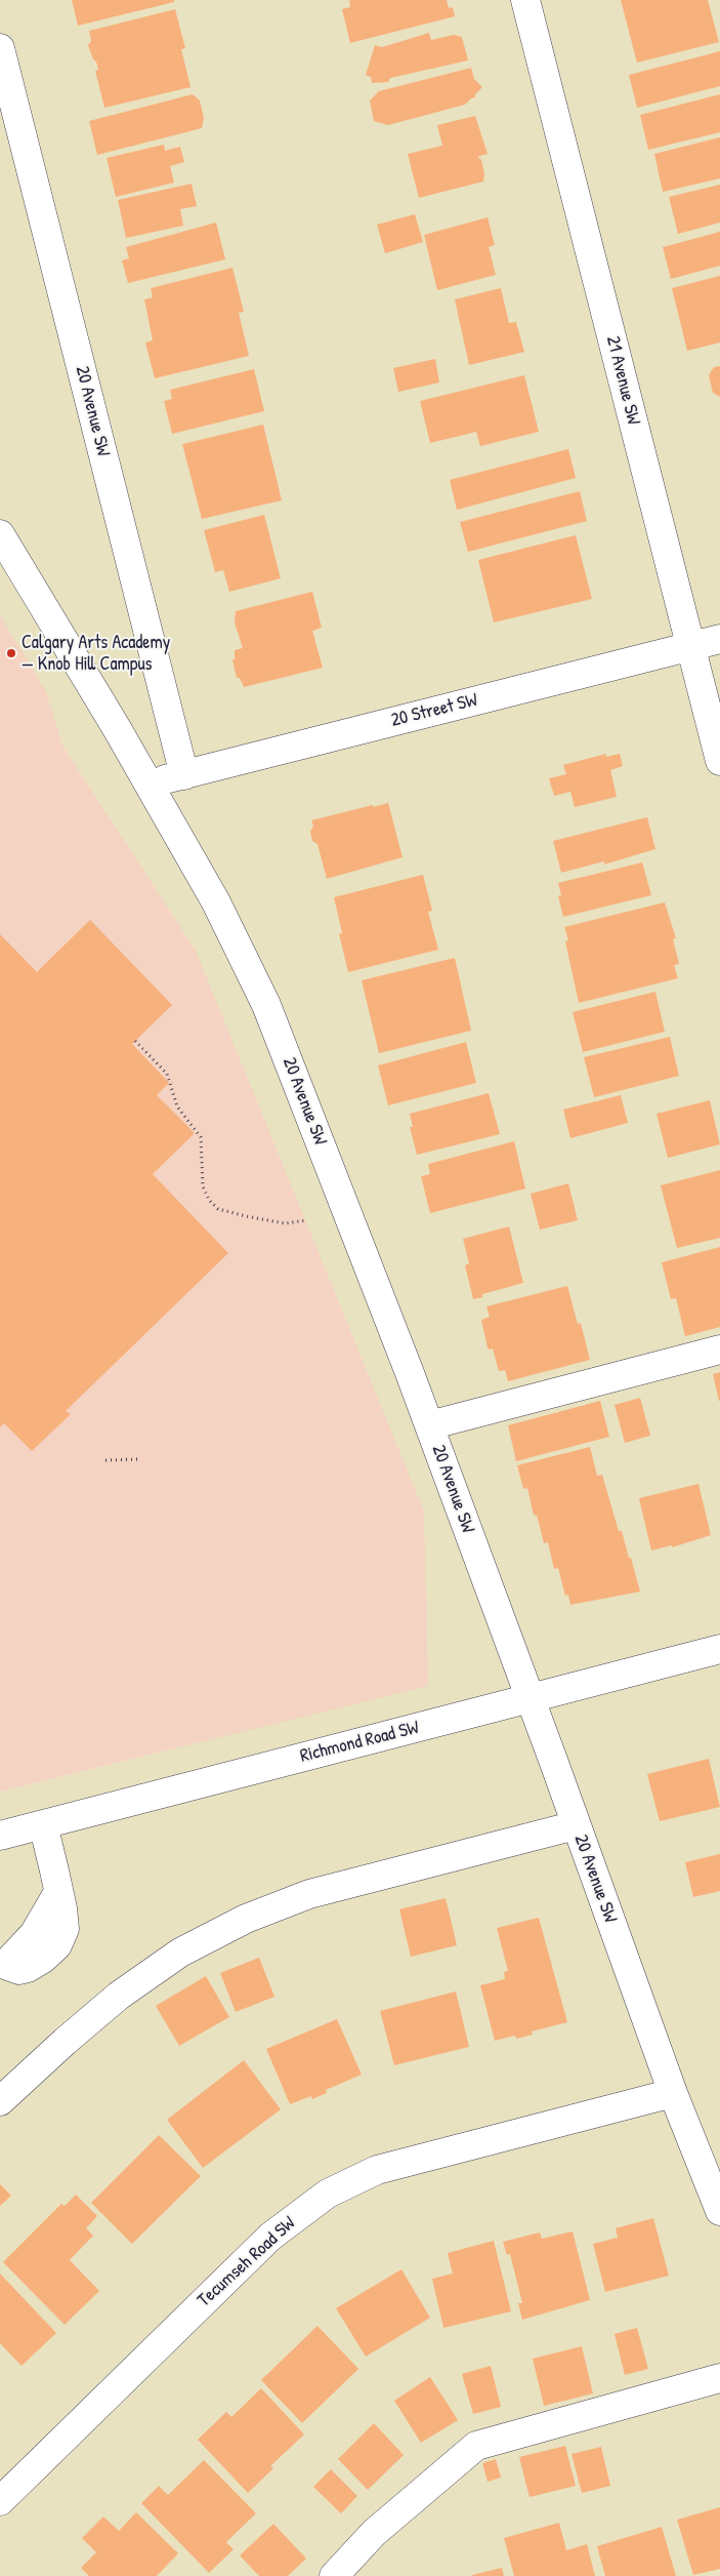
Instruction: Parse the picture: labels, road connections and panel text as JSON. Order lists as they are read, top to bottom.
{
  "streets": {
    "street": [
      "21 Avenue SW",
      "20 Avenue SW",
      "20 Street SW",
      "Richmond Road SW",
      "Tecumseh Road SW"
    ]
  },
  "crossings": [
    ["21 Avenue SW", "20 Street SW"],
    ["20 Avenue SW", "20 Street SW"],
    ["20 Avenue SW", "Richmond Road SW"],
    ["20 Avenue SW", "Tecumseh Road SW"]
  ],
  "places": ["Calgary Arts Academy — Knob Hill Campus"]
}
